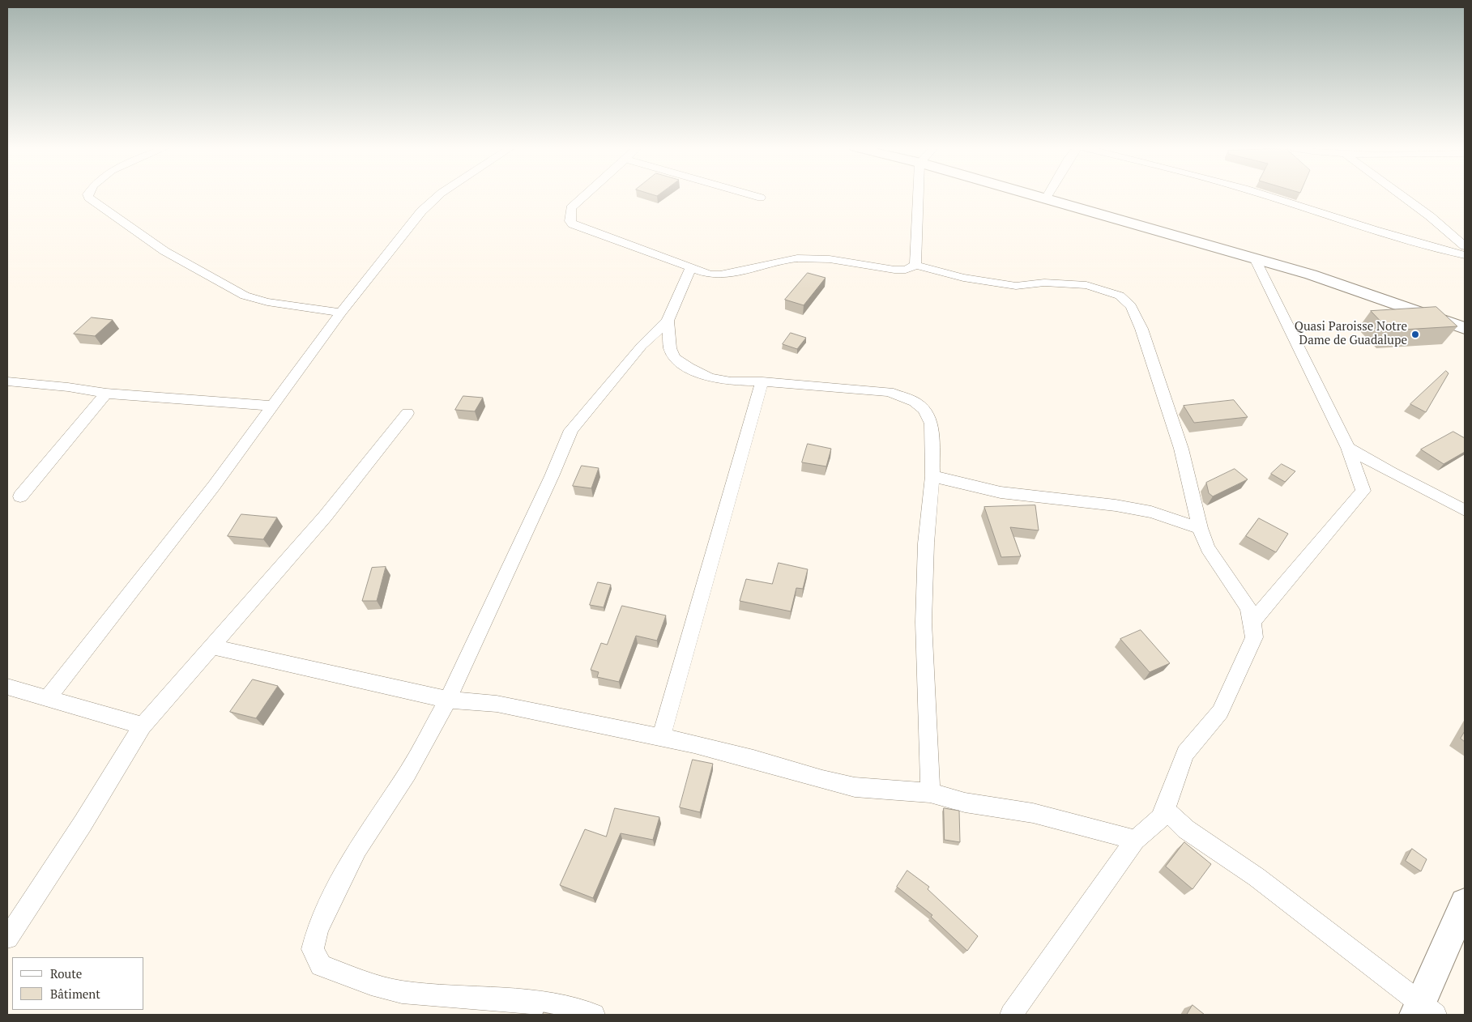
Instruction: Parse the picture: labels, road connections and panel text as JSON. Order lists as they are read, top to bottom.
{
  "places": ["Quasi Paroisse Notre Dame de Guadalupe"],
  "legend": ["Route", "Bâtiment"]
}
